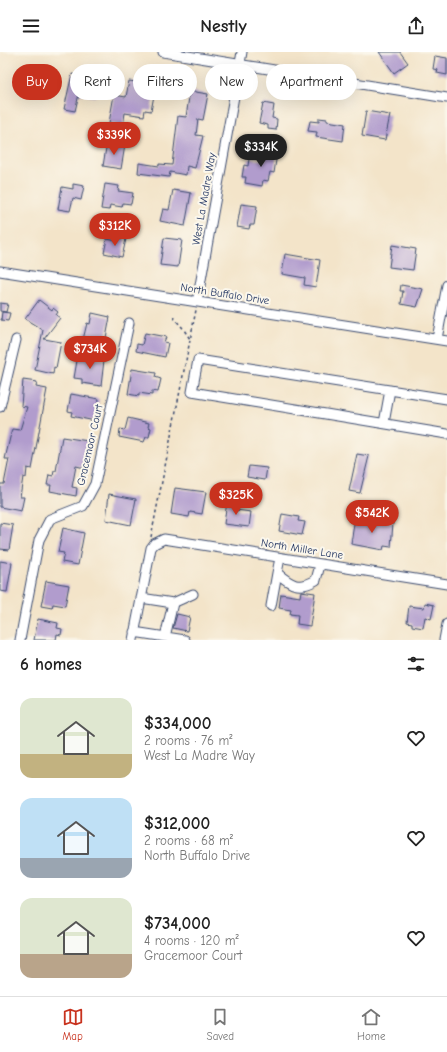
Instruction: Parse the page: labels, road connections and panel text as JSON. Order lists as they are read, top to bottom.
{
  "streets": {
    "street": [
      "West La Madre Way",
      "North Buffalo Drive",
      "Gracemoor Court",
      "North Miller Lane"
    ]
  },
  "crossings": [
    ["West La Madre Way", "North Buffalo Drive"]
  ],
  "page": {
    "header": "Nestly",
    "chip": [
      "Buy",
      "Rent",
      "Filters",
      "New",
      "Apartment"
    ],
    "price": [
      "$339K",
      "$334K",
      "$312K",
      "$734K",
      "$325K",
      "$542K"
    ],
    "heading": "6 homes",
    "list": [
      {
        "name": "$334,000",
        "note": "2 rooms · 76 m² · West La Madre Way"
      },
      {
        "name": "$312,000",
        "note": "2 rooms · 68 m² · North Buffalo Drive"
      },
      {
        "name": "$734,000",
        "note": "4 rooms · 120 m² · Gracemoor Court"
      }
    ],
    "tabs": ["Map", "Saved", "Home"]
  }
}
